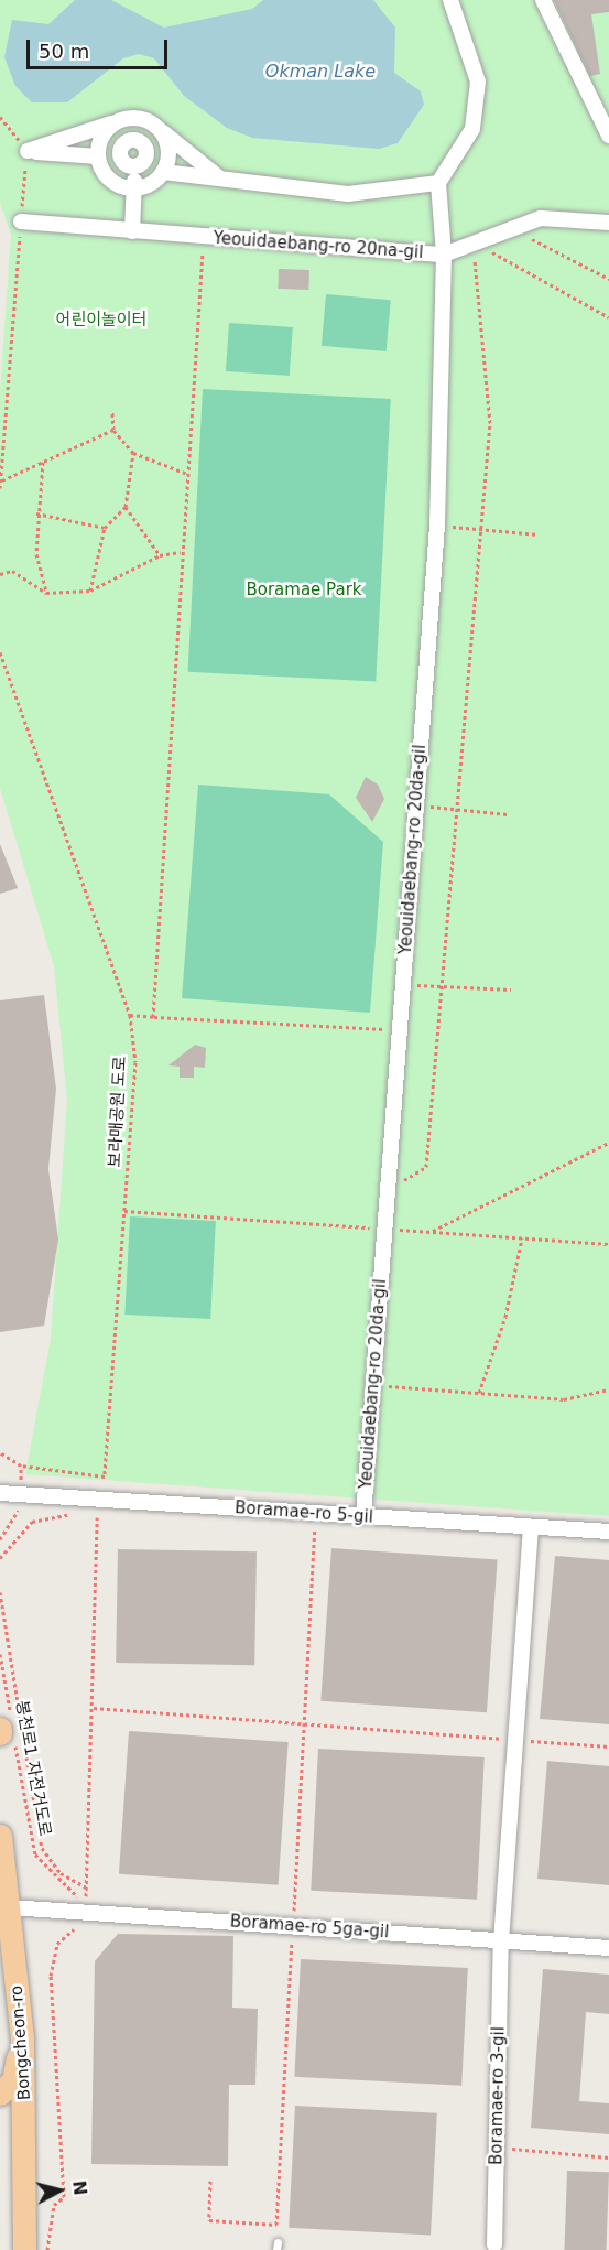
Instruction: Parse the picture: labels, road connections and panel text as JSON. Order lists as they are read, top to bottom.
{
  "streets": {
    "main road": ["Bongcheon-ro"],
    "street": [
      "Yeouidaebang-ro 20na-gil",
      "Yeouidaebang-ro 20da-gil",
      "Boramae-ro 5-gil",
      "Boramae-ro 5ga-gil",
      "Boramae-ro 3-gil"
    ],
    "path": ["보라매공원 도로", "봉천로1 자전거도로"]
  },
  "crossings": [
    ["Yeouidaebang-ro 20na-gil", "Yeouidaebang-ro 20da-gil"],
    ["Yeouidaebang-ro 20da-gil", "Boramae-ro 5-gil"],
    ["Boramae-ro 5-gil", "Boramae-ro 3-gil"],
    ["봉천로1 자전거도로", "Boramae-ro 5ga-gil"],
    ["Boramae-ro 5ga-gil", "Bongcheon-ro"],
    ["Boramae-ro 5ga-gil", "Boramae-ro 3-gil"]
  ],
  "water": ["Okman Lake"],
  "parks": ["어린이놀이터", "Boramae Park"],
  "scale_bar": "50 m",
  "north": "right"
}
